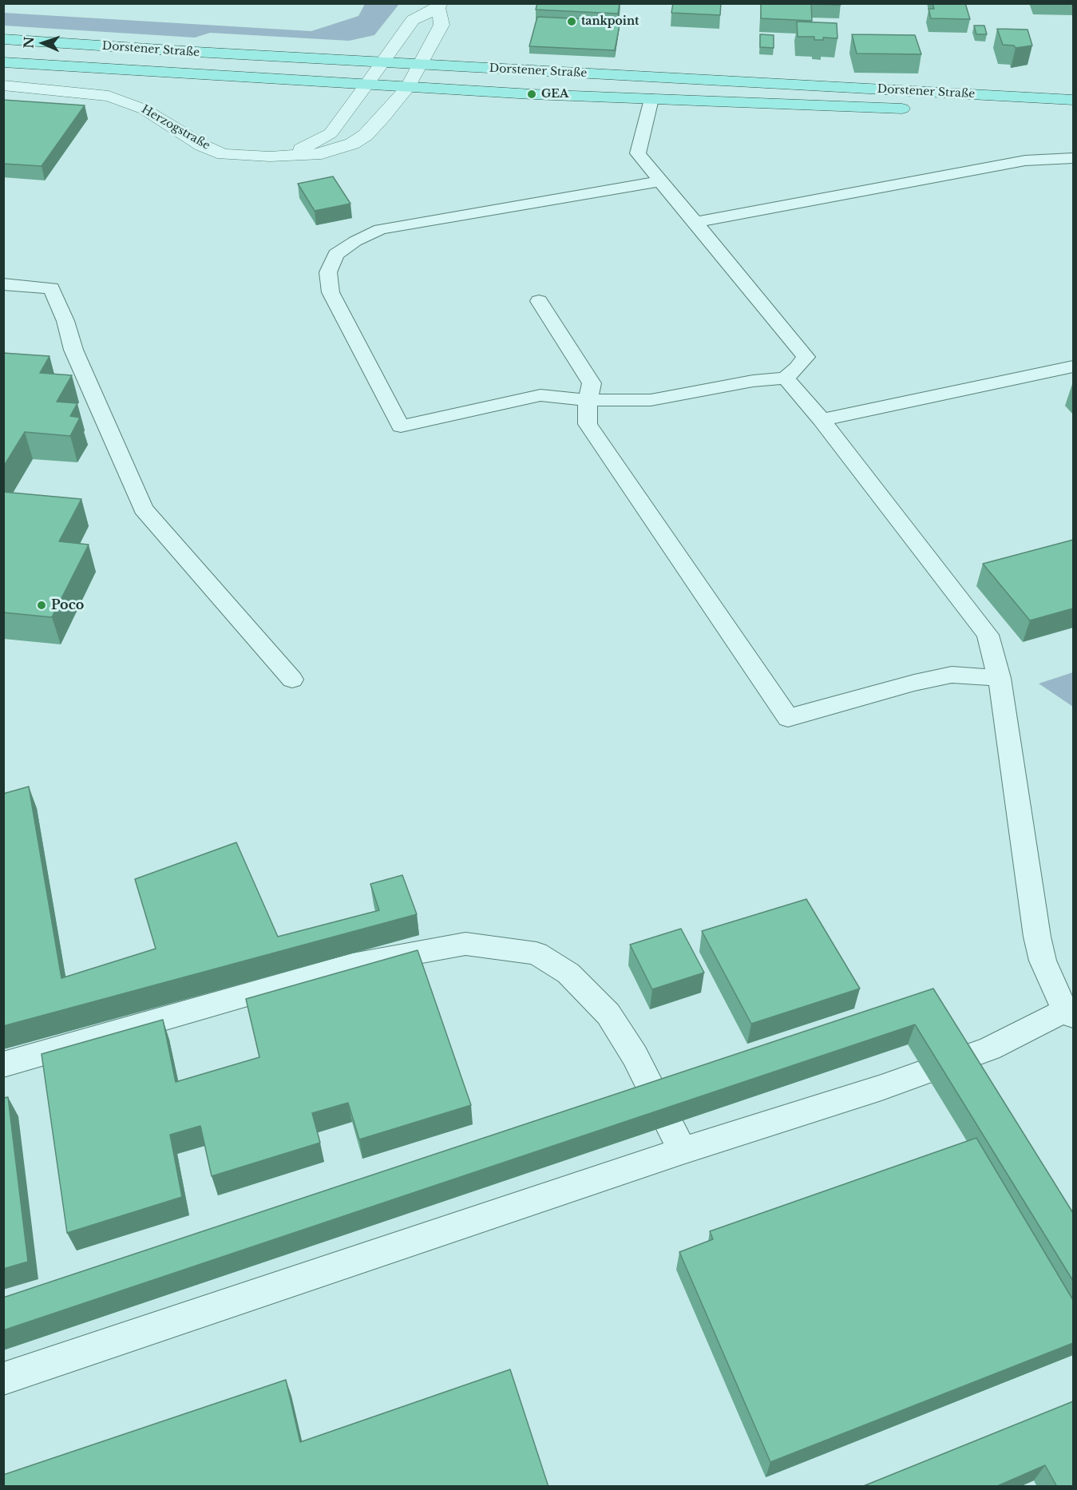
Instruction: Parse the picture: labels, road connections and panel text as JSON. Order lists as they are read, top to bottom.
{
  "streets": {
    "main road": ["Dorstener Straße"],
    "street": ["Herzogstraße"]
  },
  "crossings": [
    ["Dorstener Straße", "Herzogstraße"]
  ],
  "places": ["tankpoint", "GEA", "Poco"],
  "north": "left"
}
